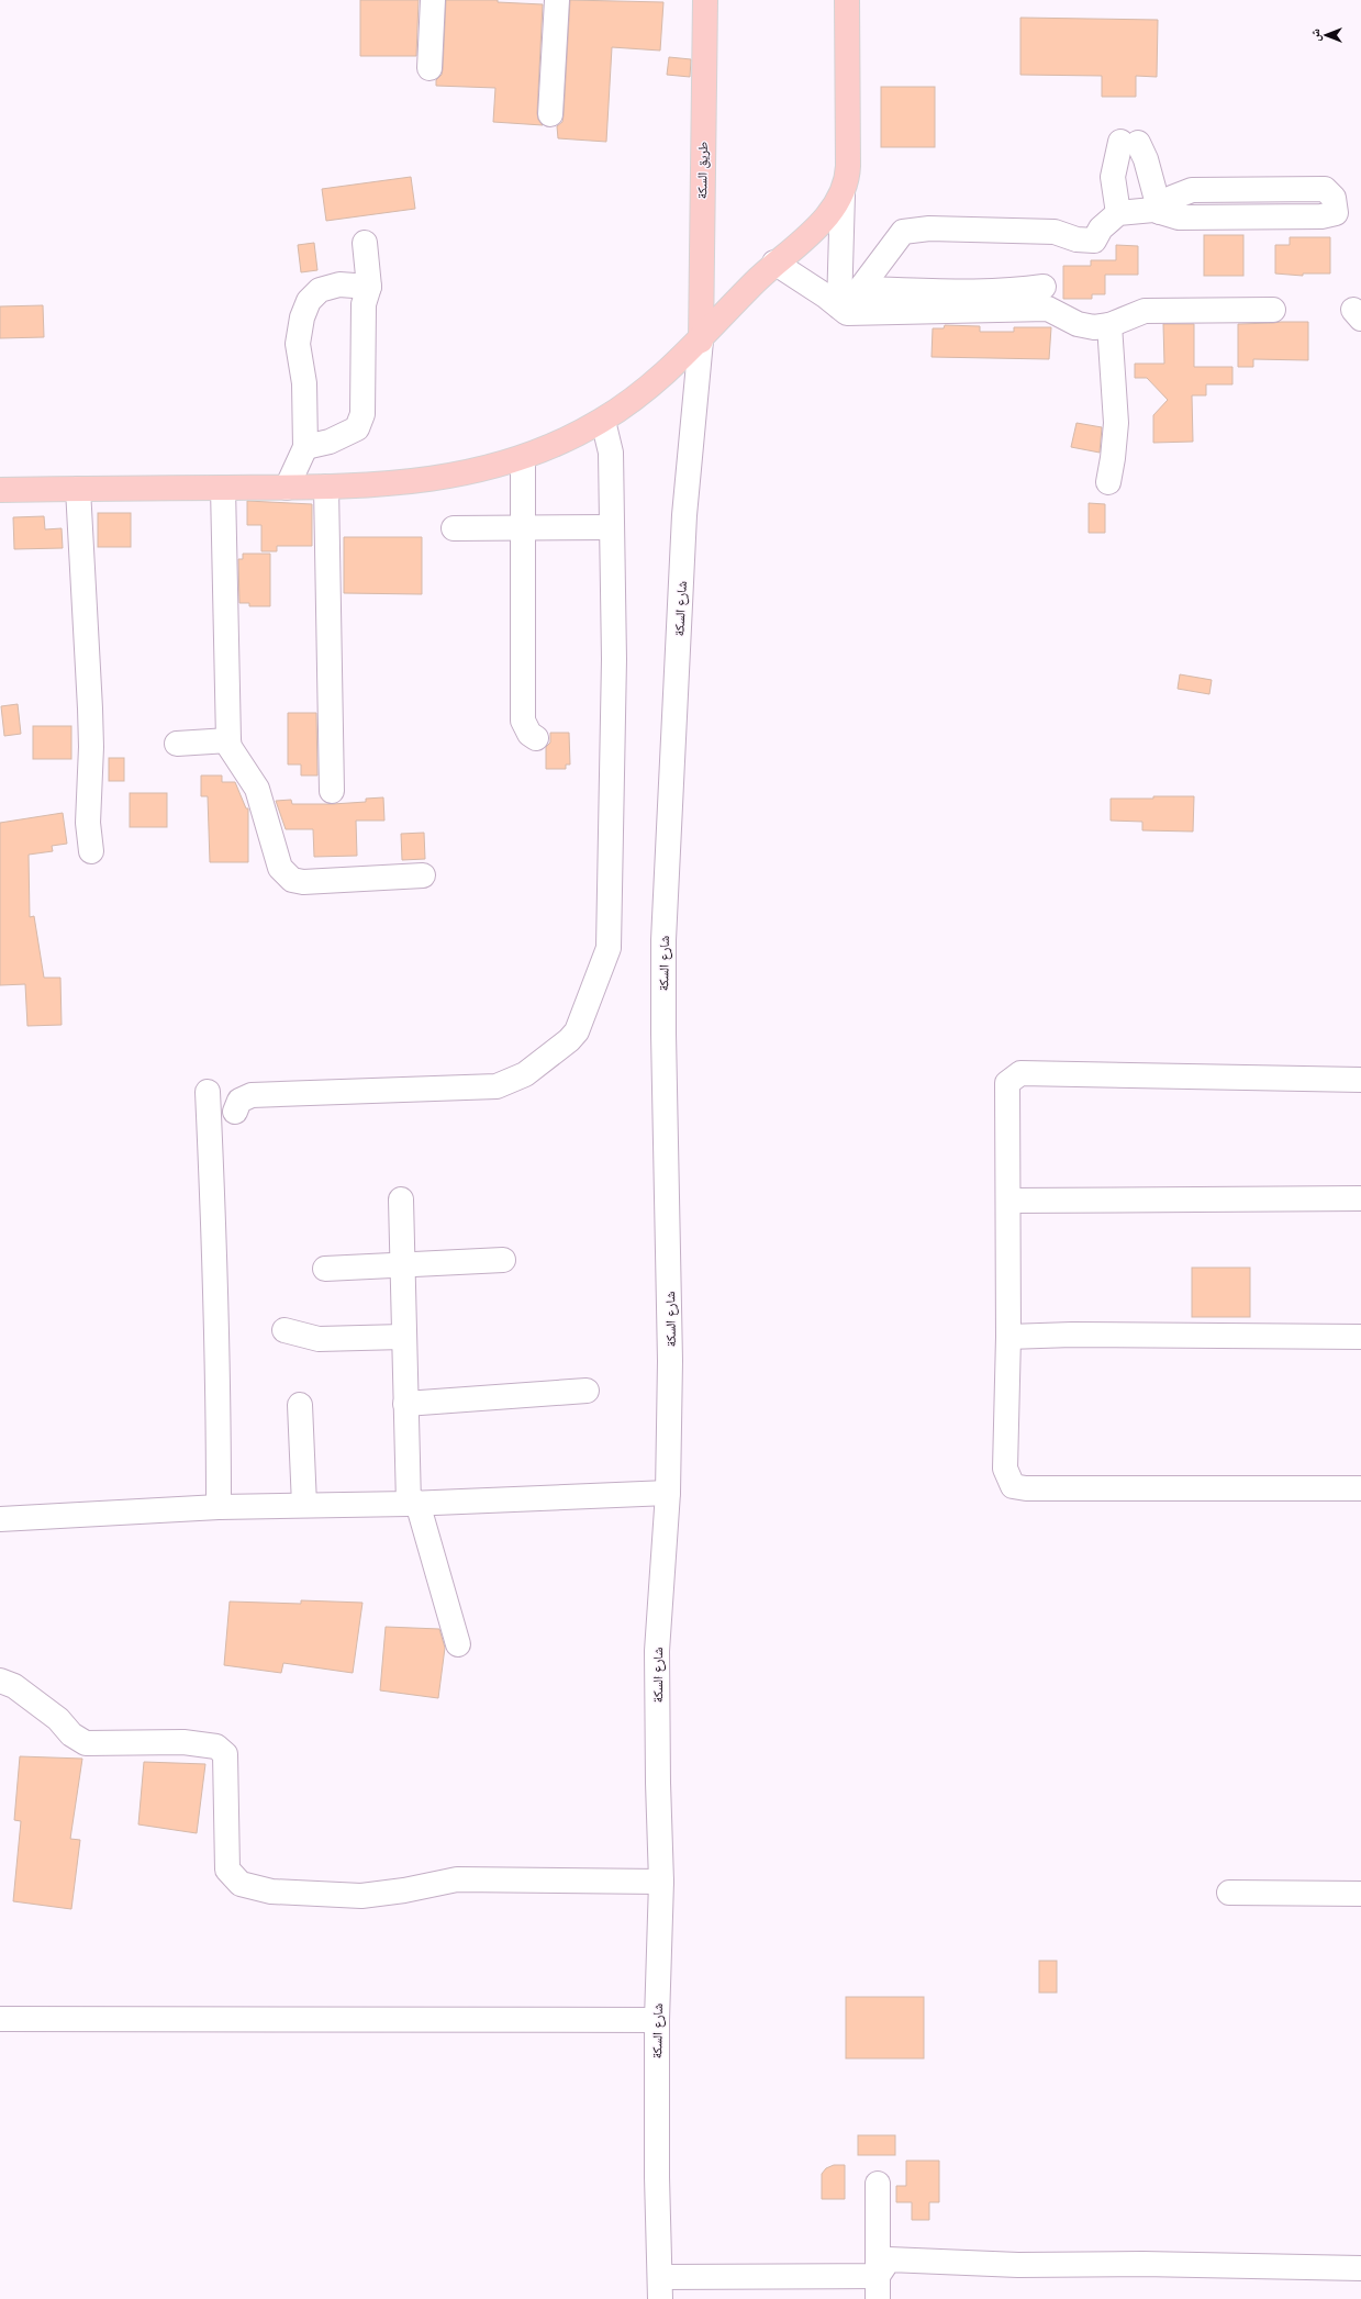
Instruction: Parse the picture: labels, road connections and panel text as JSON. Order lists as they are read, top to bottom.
{
  "streets": {
    "main road": ["طريق السكة"],
    "street": ["شارع السكة"]
  },
  "crossings": [
    ["طريق السكة", "شارع السكة"]
  ],
  "north": "left"
}
